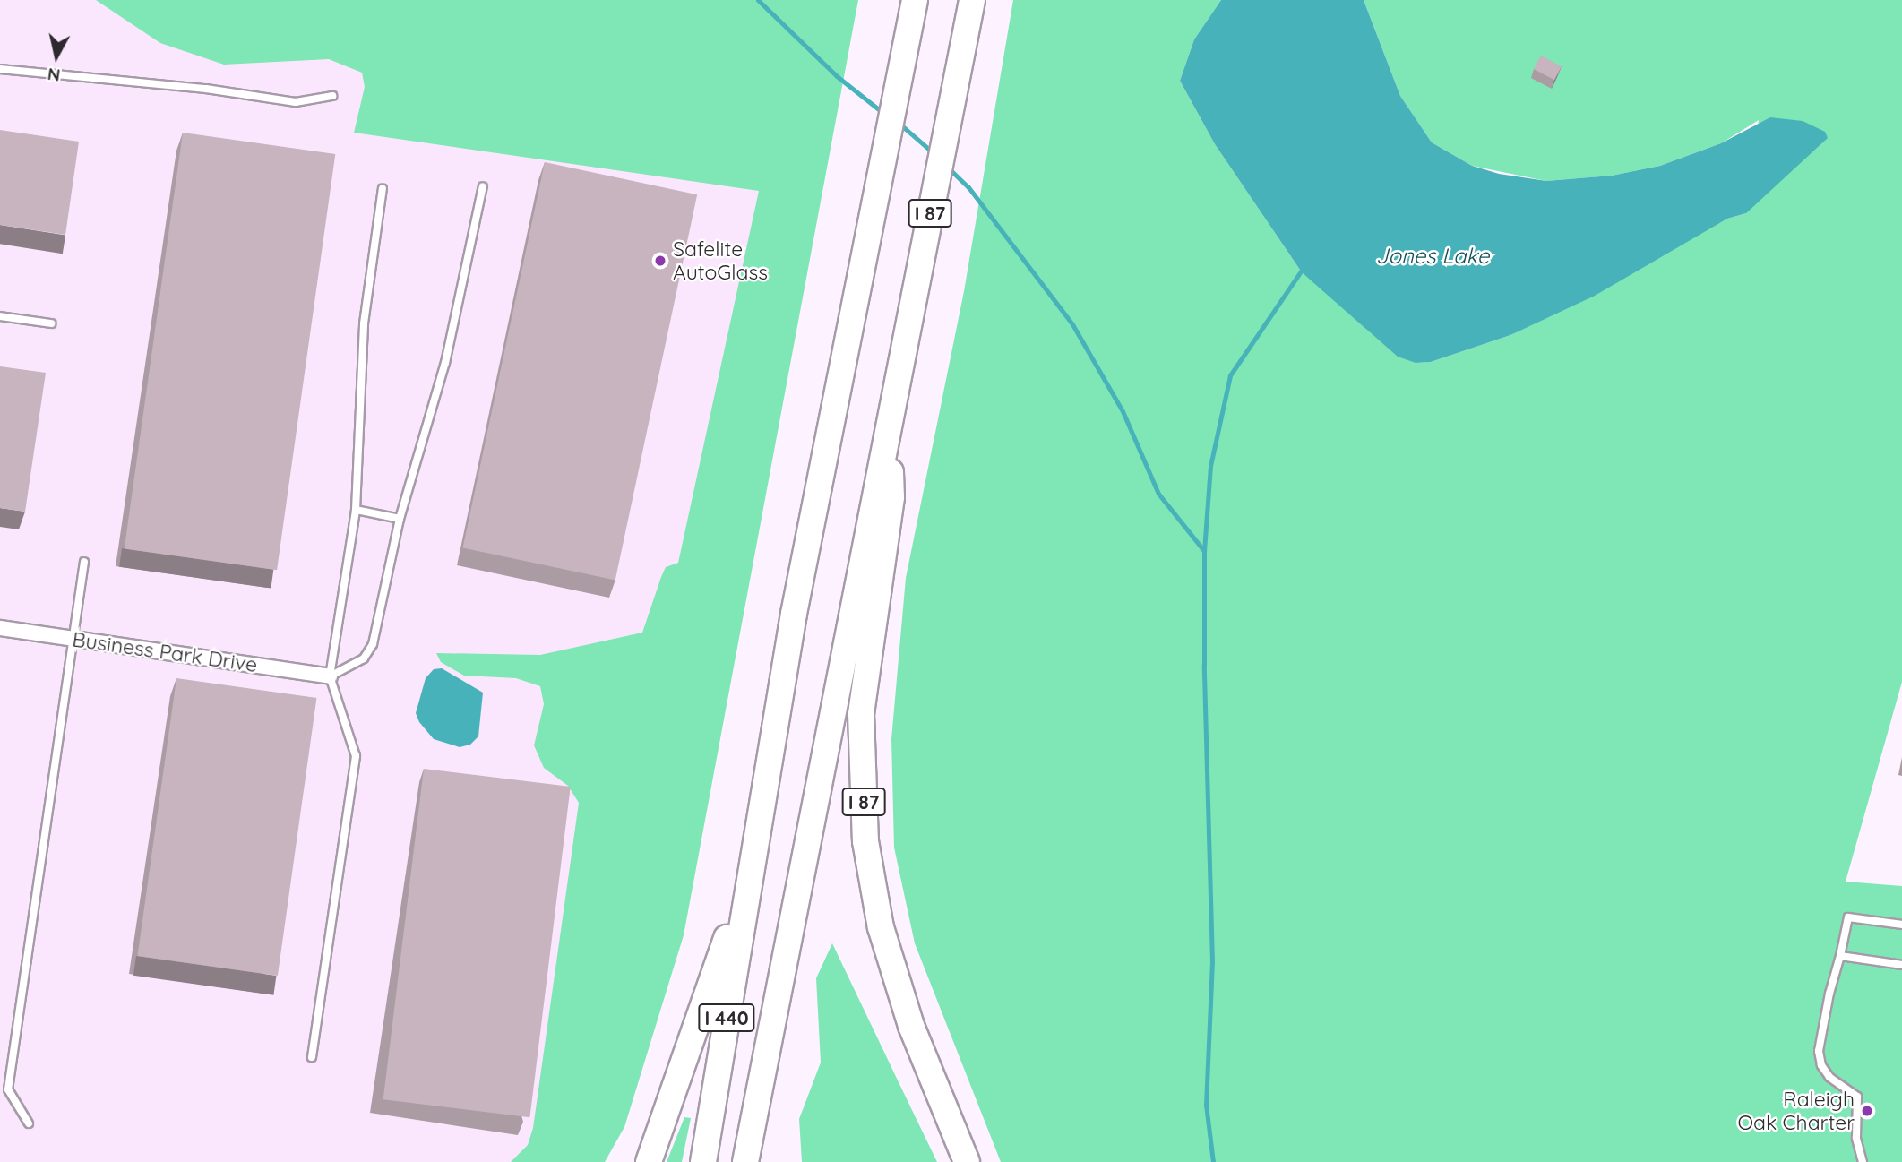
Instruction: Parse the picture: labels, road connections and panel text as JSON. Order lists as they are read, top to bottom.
{
  "streets": {
    "highway": ["I 87", "I 440"],
    "street": ["Business Park Drive"]
  },
  "crossings": [
    ["I 87", "I 440"]
  ],
  "water": ["Jones Lake"],
  "places": ["Safelite AutoGlass", "Raleigh Oak Charter"],
  "north": "bottom"
}
